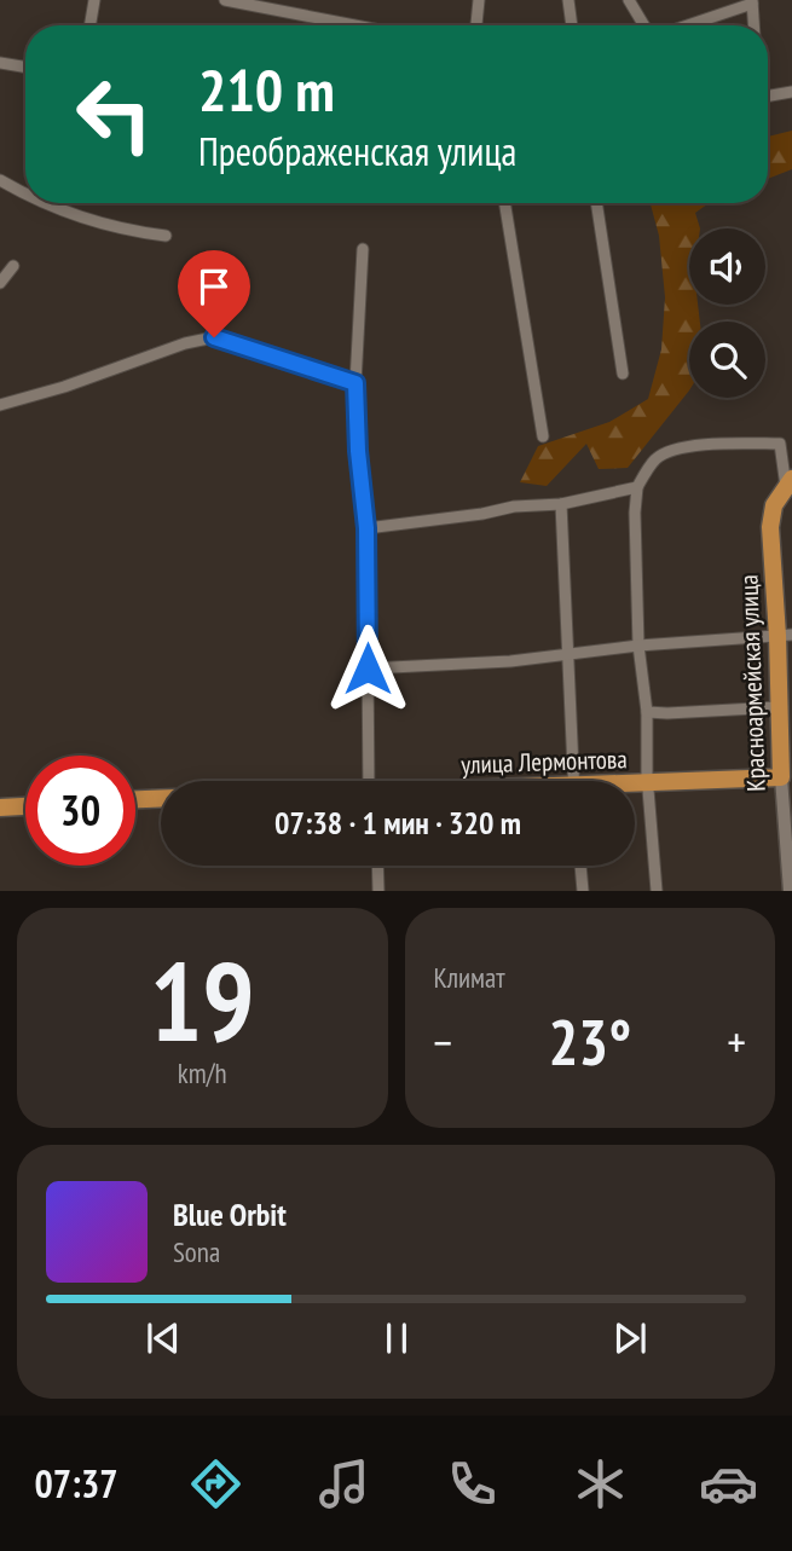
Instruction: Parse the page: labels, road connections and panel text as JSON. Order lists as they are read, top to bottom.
{
  "streets": {
    "main road": ["Красноармейская улица", "улица Лермонтова"]
  },
  "crossings": [
    ["Красноармейская улица", "улица Лермонтова"]
  ],
  "page": {
    "turn": ["210 m", "Преображенская улица"],
    "limit": "30",
    "trip": "07:38 · 1 мин · 320 m",
    "tile": [
      ["19", "km/h"],
      "Климат"
    ],
    "heat": ["−", "23°", "+"],
    "song": ["Blue Orbit", "Sona"],
    "tabs": "07:37"
  }
}
